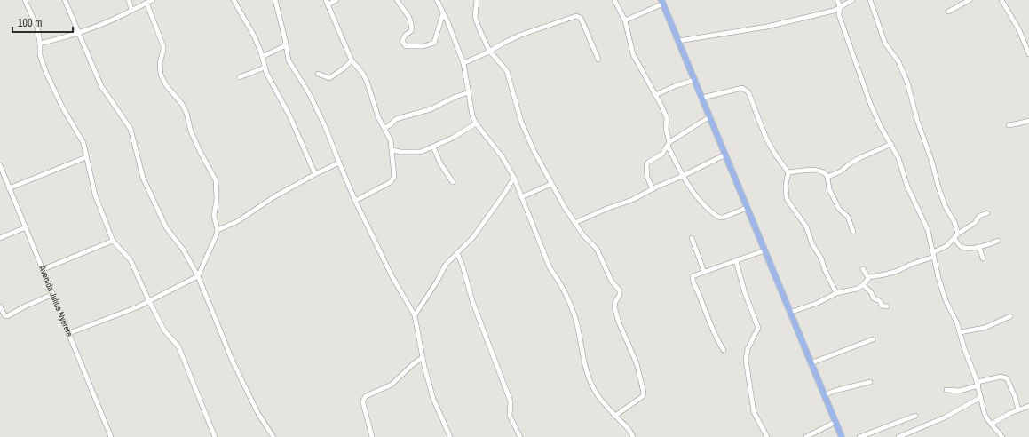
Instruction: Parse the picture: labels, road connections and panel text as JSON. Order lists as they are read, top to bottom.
{
  "streets": {
    "street": ["Avenida Julius Nyerere"]
  },
  "scale_bar": "100 m"
}
